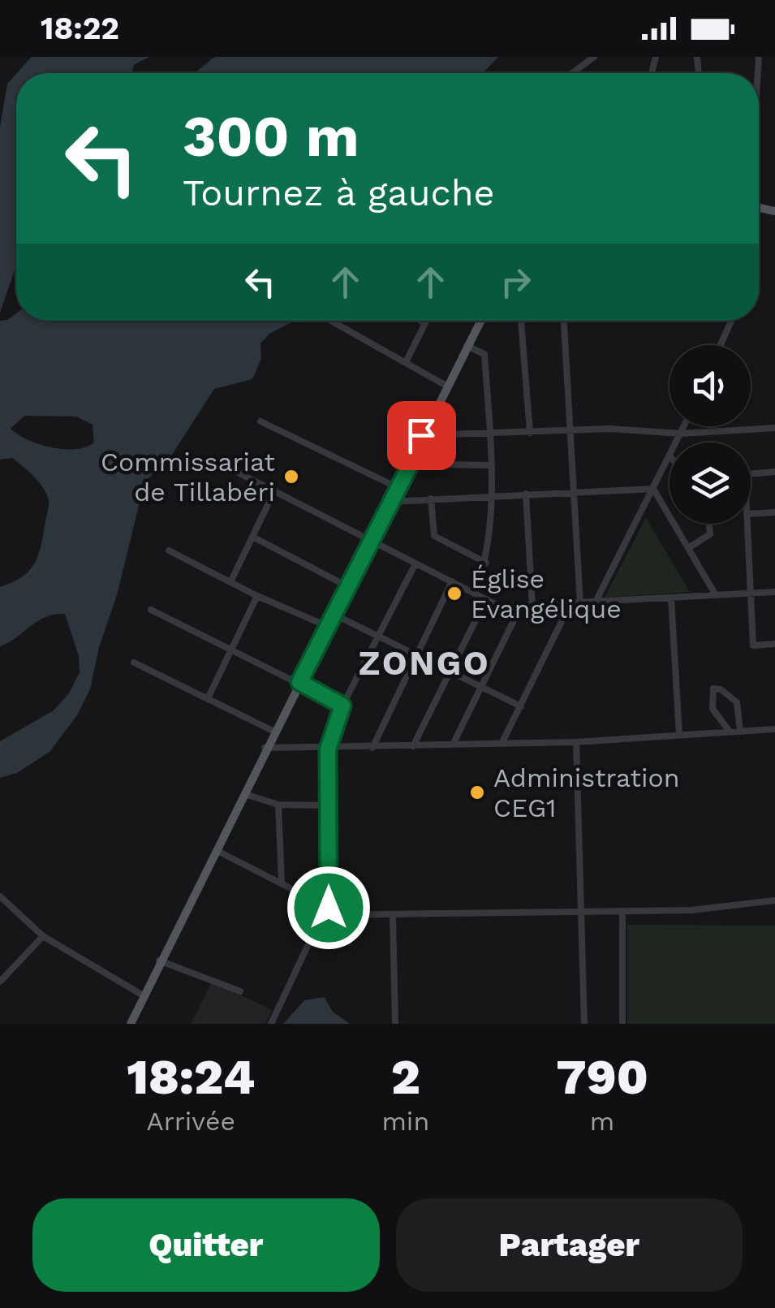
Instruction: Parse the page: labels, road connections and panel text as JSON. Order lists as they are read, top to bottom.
{
  "districts": ["ZONGO"],
  "places": ["Commissariat de Tillabéri", "Église Evangélique", "Administration CEG1"],
  "page": {
    "status": "18:22",
    "turn": ["300 m", "Tournez à gauche"],
    "eta": [
      "18:24",
      "Arrivée",
      "2",
      "min",
      "790",
      "m"
    ],
    "buttons": ["Quitter", "Partager"]
  }
}
